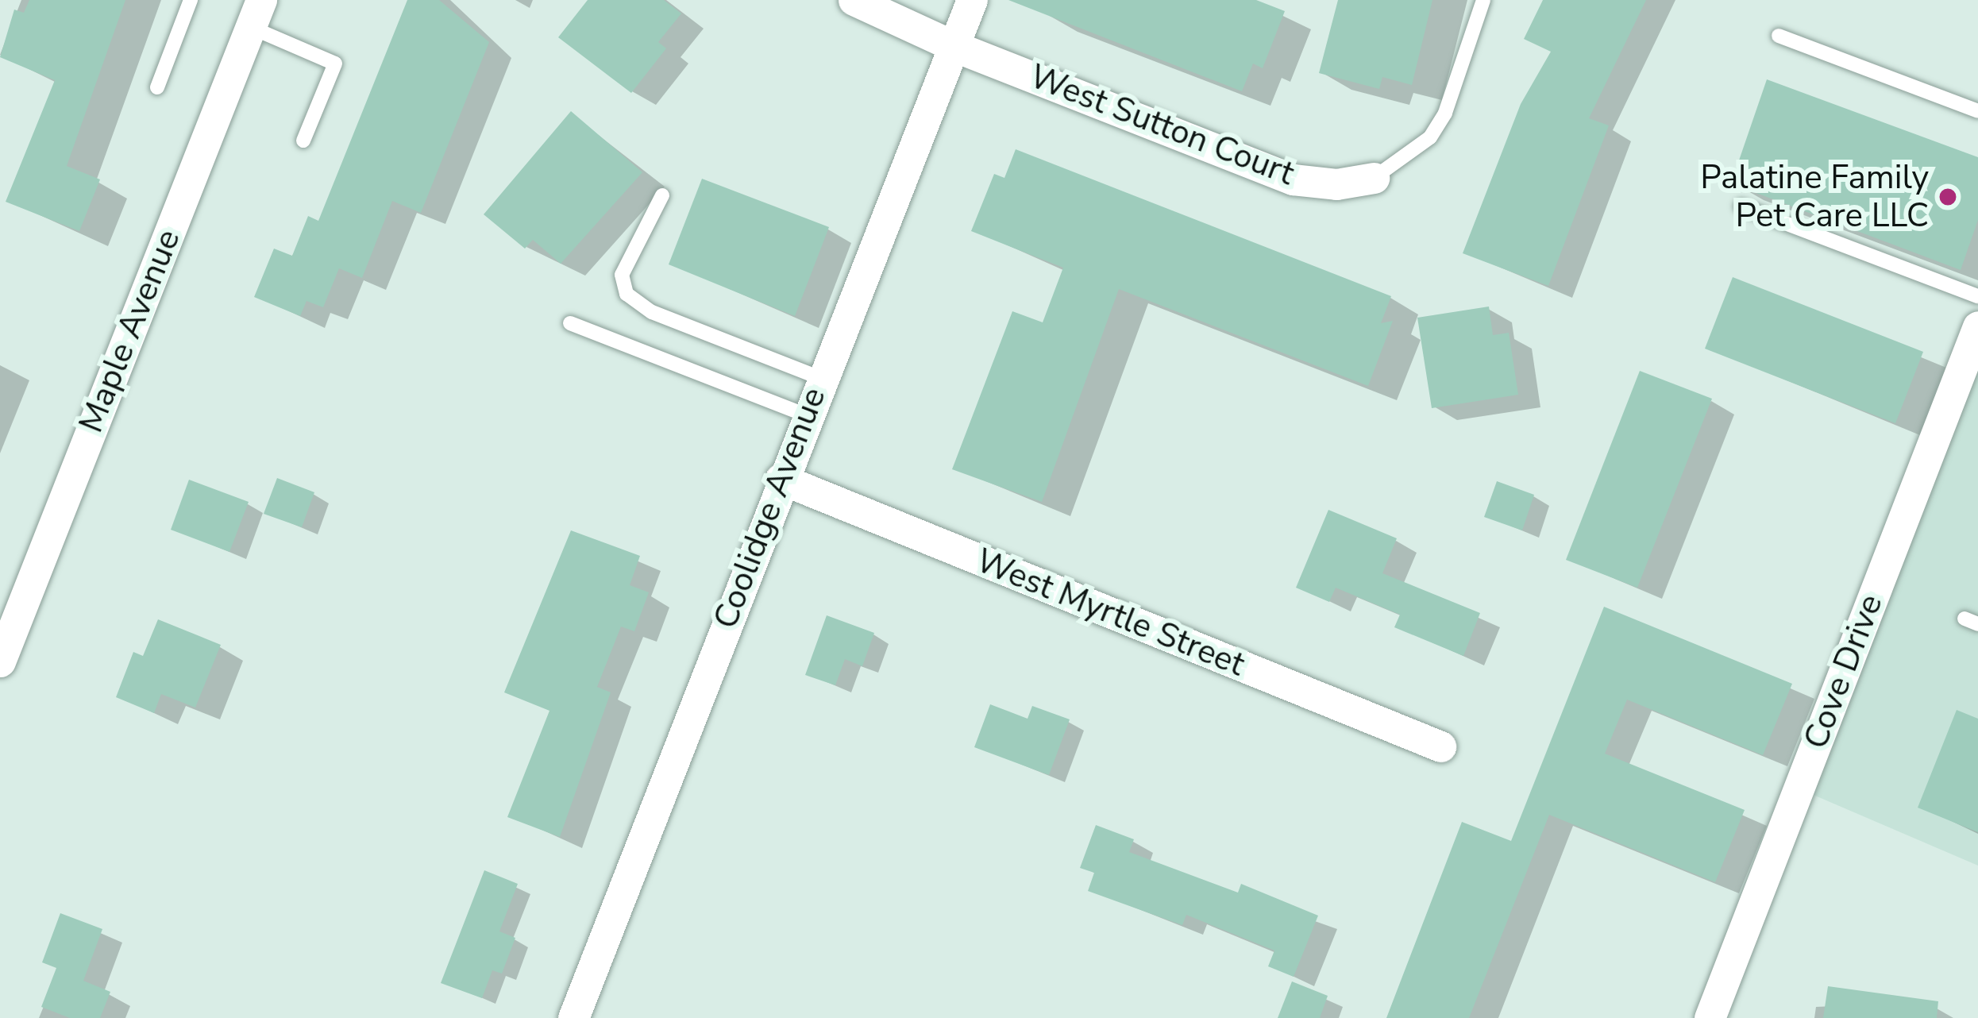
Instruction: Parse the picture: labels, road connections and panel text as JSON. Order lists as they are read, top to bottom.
{
  "streets": {
    "street": [
      "West Sutton Court",
      "Maple Avenue",
      "Coolidge Avenue",
      "West Myrtle Street",
      "Cove Drive"
    ]
  },
  "crossings": [
    ["West Sutton Court", "Coolidge Avenue"],
    ["Coolidge Avenue", "West Myrtle Street"]
  ],
  "places": ["Palatine Family Pet Care LLC"]
}
